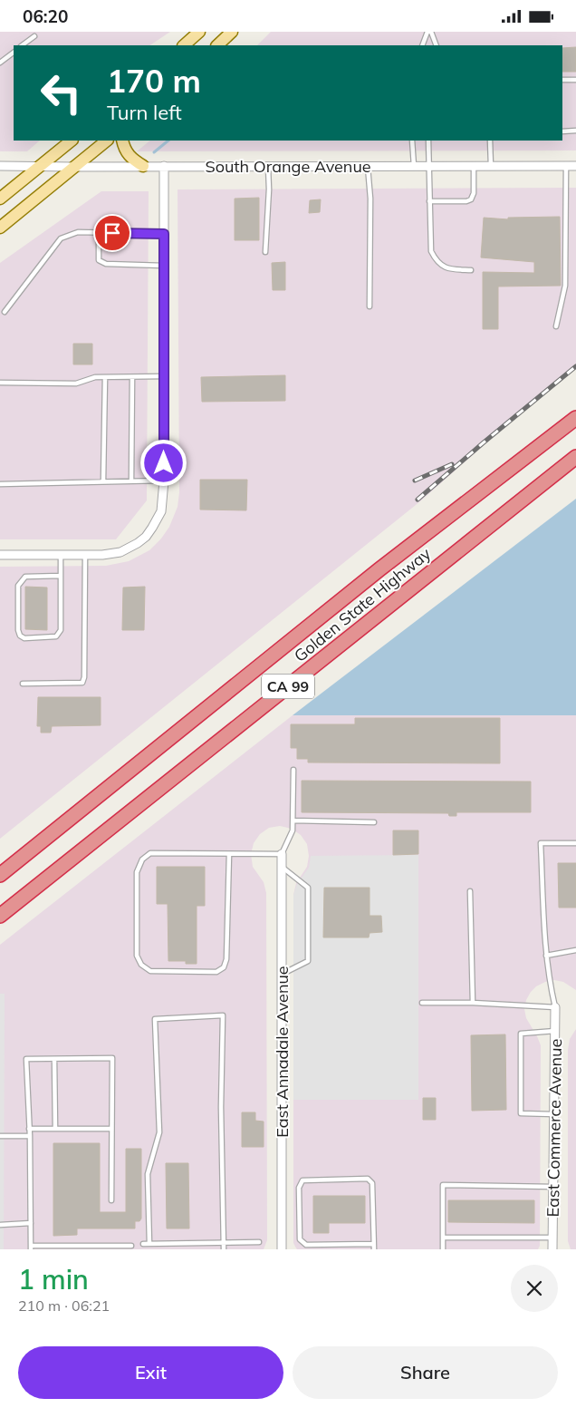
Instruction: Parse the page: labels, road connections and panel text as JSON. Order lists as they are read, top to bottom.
{
  "streets": {
    "highway": ["Golden State Highway", "CA 99"],
    "street": ["South Orange Avenue", "East Annadale Avenue", "East Commerce Avenue"]
  },
  "page": {
    "status": "06:20",
    "turn": ["170 m", "Turn left"],
    "heading": ["1 min", "210 m · 06:21"],
    "buttons": ["Exit", "Share"]
  }
}
